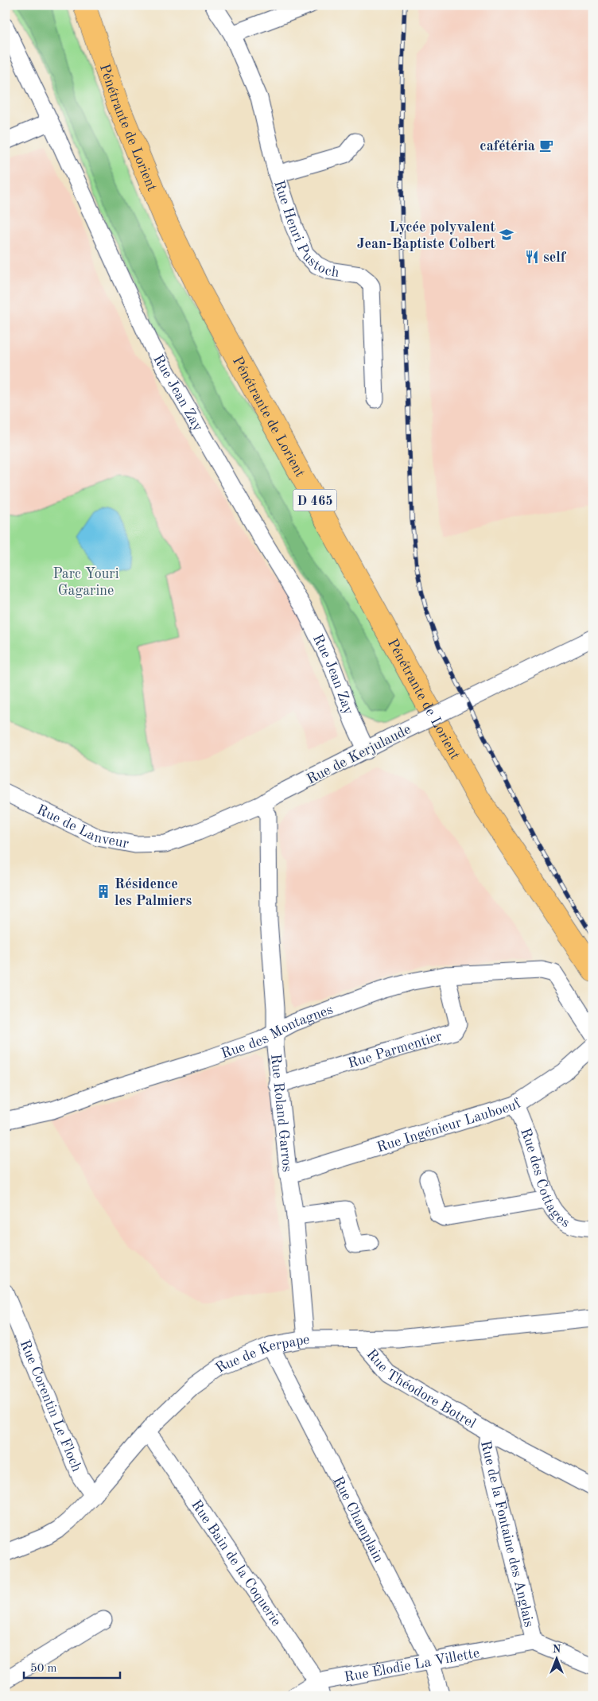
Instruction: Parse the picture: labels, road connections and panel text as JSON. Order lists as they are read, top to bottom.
{
  "streets": {
    "main road": ["Pénétrante de Lorient", "D 465"],
    "street": [
      "Rue Henri Pustoch",
      "Rue Jean Zay",
      "Rue de Kerjulaude",
      "Rue de Lanveur",
      "Rue des Montagnes",
      "Rue Parmentier",
      "Rue Roland Garros",
      "Rue Ingénieur Lauboeuf",
      "Rue des Cottages",
      "Rue de Kerpape",
      "Rue Théodore Botrel",
      "Rue Corentin Le Floch",
      "Rue Champlain",
      "Rue de la Fontaine des Anglais",
      "Rue Bain de la Coquerie",
      "Rue Élodie La Villette"
    ]
  },
  "crossings": [
    ["Rue Jean Zay", "Rue de Kerjulaude"],
    ["Rue de Kerjulaude", "Rue de Lanveur"],
    ["Rue de Kerjulaude", "Rue Roland Garros"],
    ["Rue des Montagnes", "Rue Parmentier"],
    ["Rue des Montagnes", "Rue Roland Garros"],
    ["Rue Parmentier", "Rue Roland Garros"],
    ["Rue Roland Garros", "Rue Ingénieur Lauboeuf"],
    ["Rue Roland Garros", "Rue de Kerpape"],
    ["Rue Ingénieur Lauboeuf", "Rue des Cottages"],
    ["Rue de Kerpape", "Rue Théodore Botrel"],
    ["Rue de Kerpape", "Rue Corentin Le Floch"],
    ["Rue de Kerpape", "Rue Champlain"],
    ["Rue de Kerpape", "Rue Bain de la Coquerie"],
    ["Rue Théodore Botrel", "Rue de la Fontaine des Anglais"],
    ["Rue Champlain", "Rue Élodie La Villette"],
    ["Rue de la Fontaine des Anglais", "Rue Élodie La Villette"],
    ["Rue Bain de la Coquerie", "Rue Élodie La Villette"]
  ],
  "parks": ["Parc Youri Gagarine"],
  "places": {
    "cafe": ["cafétéria"],
    "school or university": ["Lycée polyvalent Jean-Baptiste Colbert"],
    "restaurant": ["self"],
    "building": ["Résidence les Palmiers"]
  },
  "scale_bar": "50 m",
  "north": "top"
}
